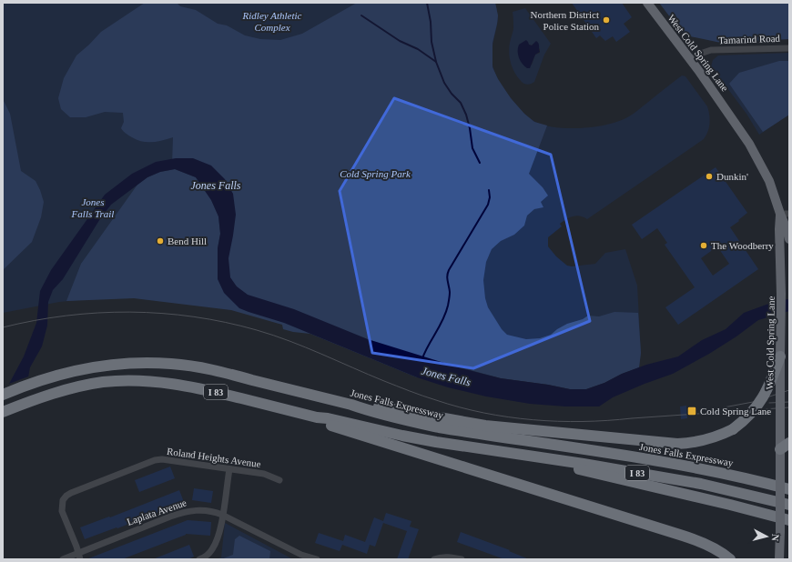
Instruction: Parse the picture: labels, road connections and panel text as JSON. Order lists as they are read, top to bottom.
{
  "streets": {
    "highway": ["I 83", "Jones Falls Expressway"],
    "main road": ["West Cold Spring Lane"],
    "street": ["Tamarind Road", "Roland Heights Avenue", "Laplata Avenue"]
  },
  "crossings": [
    ["Tamarind Road", "West Cold Spring Lane"],
    ["Roland Heights Avenue", "Laplata Avenue"]
  ],
  "water": ["Jones Falls"],
  "parks": ["Ridley Athletic Complex", "Cold Spring Park", "Jones Falls Trail"],
  "places": {
    "other": [
      "Northern District Police Station",
      "Dunkin'",
      "Bend Hill",
      "The Woodberry"
    ],
    "transit": ["Cold Spring Lane"]
  },
  "north": "right"
}
